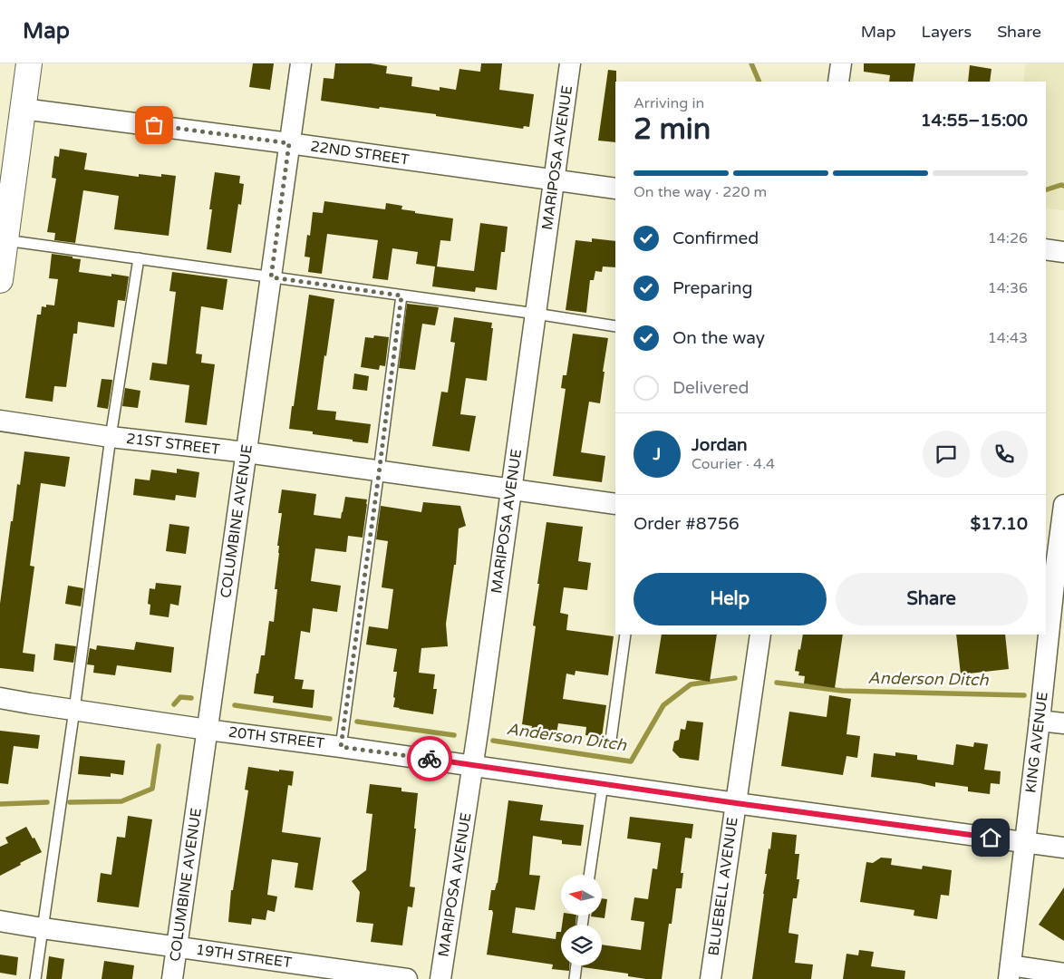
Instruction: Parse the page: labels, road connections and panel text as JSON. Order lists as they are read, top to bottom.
{
  "streets": {
    "street": [
      "22ND STREET",
      "MARIPOSA AVENUE",
      "21ST STREET",
      "COLUMBINE AVENUE",
      "20TH STREET",
      "KING AVENUE",
      "BLUEBELL AVENUE",
      "19TH STREET"
    ]
  },
  "crossings": [
    ["22ND STREET", "MARIPOSA AVENUE"],
    ["22ND STREET", "COLUMBINE AVENUE"],
    ["MARIPOSA AVENUE", "21ST STREET"],
    ["MARIPOSA AVENUE", "20TH STREET"],
    ["21ST STREET", "COLUMBINE AVENUE"],
    ["COLUMBINE AVENUE", "20TH STREET"],
    ["COLUMBINE AVENUE", "19TH STREET"],
    ["20TH STREET", "KING AVENUE"],
    ["20TH STREET", "BLUEBELL AVENUE"]
  ],
  "water": ["Anderson Ditch"],
  "north": "left",
  "page": {
    "header": "Map",
    "nav": ["Map", "Layers", "Share"],
    "heading": ["2 min", "Arriving in", "14:55–15:00"],
    "panel": [
      "Jordan",
      "Courier · 4.4",
      "Order #8756",
      "$17.10"
    ],
    "bar": "On the way · 220 m",
    "list": [
      ["Confirmed", "14:26"],
      ["Preparing", "14:36"],
      ["On the way", "14:43"],
      "Delivered"
    ],
    "round": "J",
    "buttons": ["Help", "Share"]
  }
}
